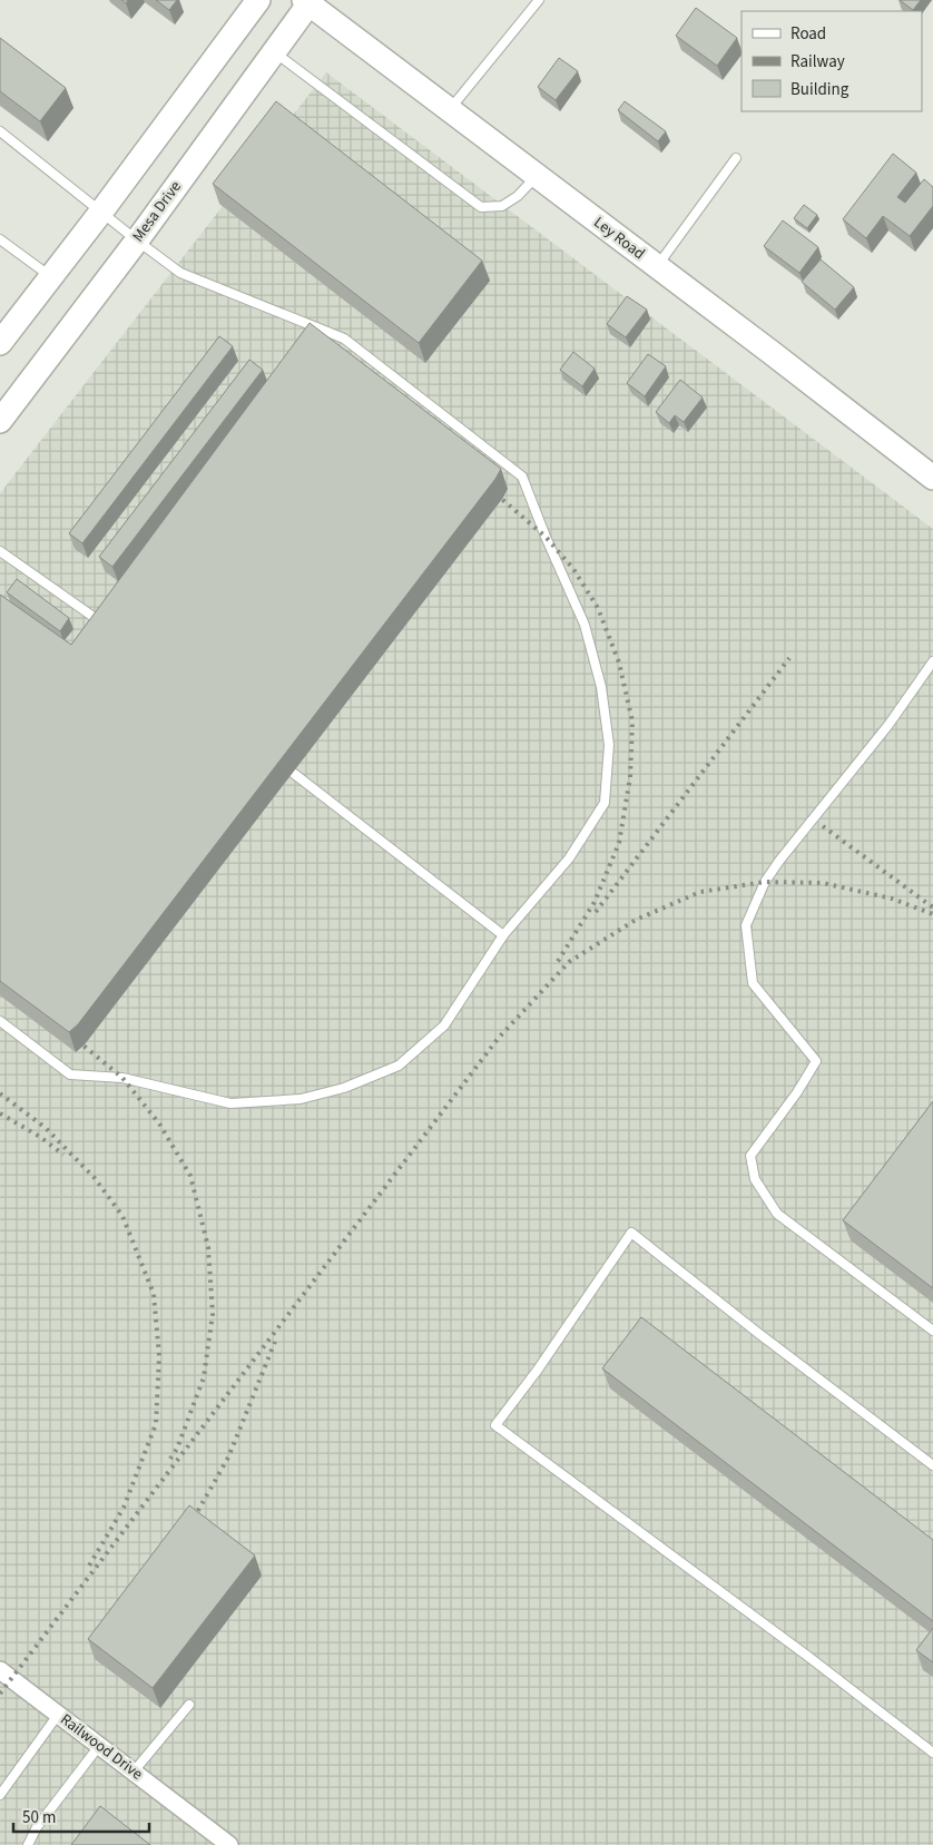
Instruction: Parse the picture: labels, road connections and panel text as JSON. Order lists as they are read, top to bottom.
{
  "streets": {
    "main road": ["Mesa Drive", "Ley Road"],
    "street": ["Railwood Drive"]
  },
  "crossings": [
    ["Mesa Drive", "Ley Road"]
  ],
  "legend": ["Road", "Railway", "Building"],
  "scale_bar": "50 m"
}
